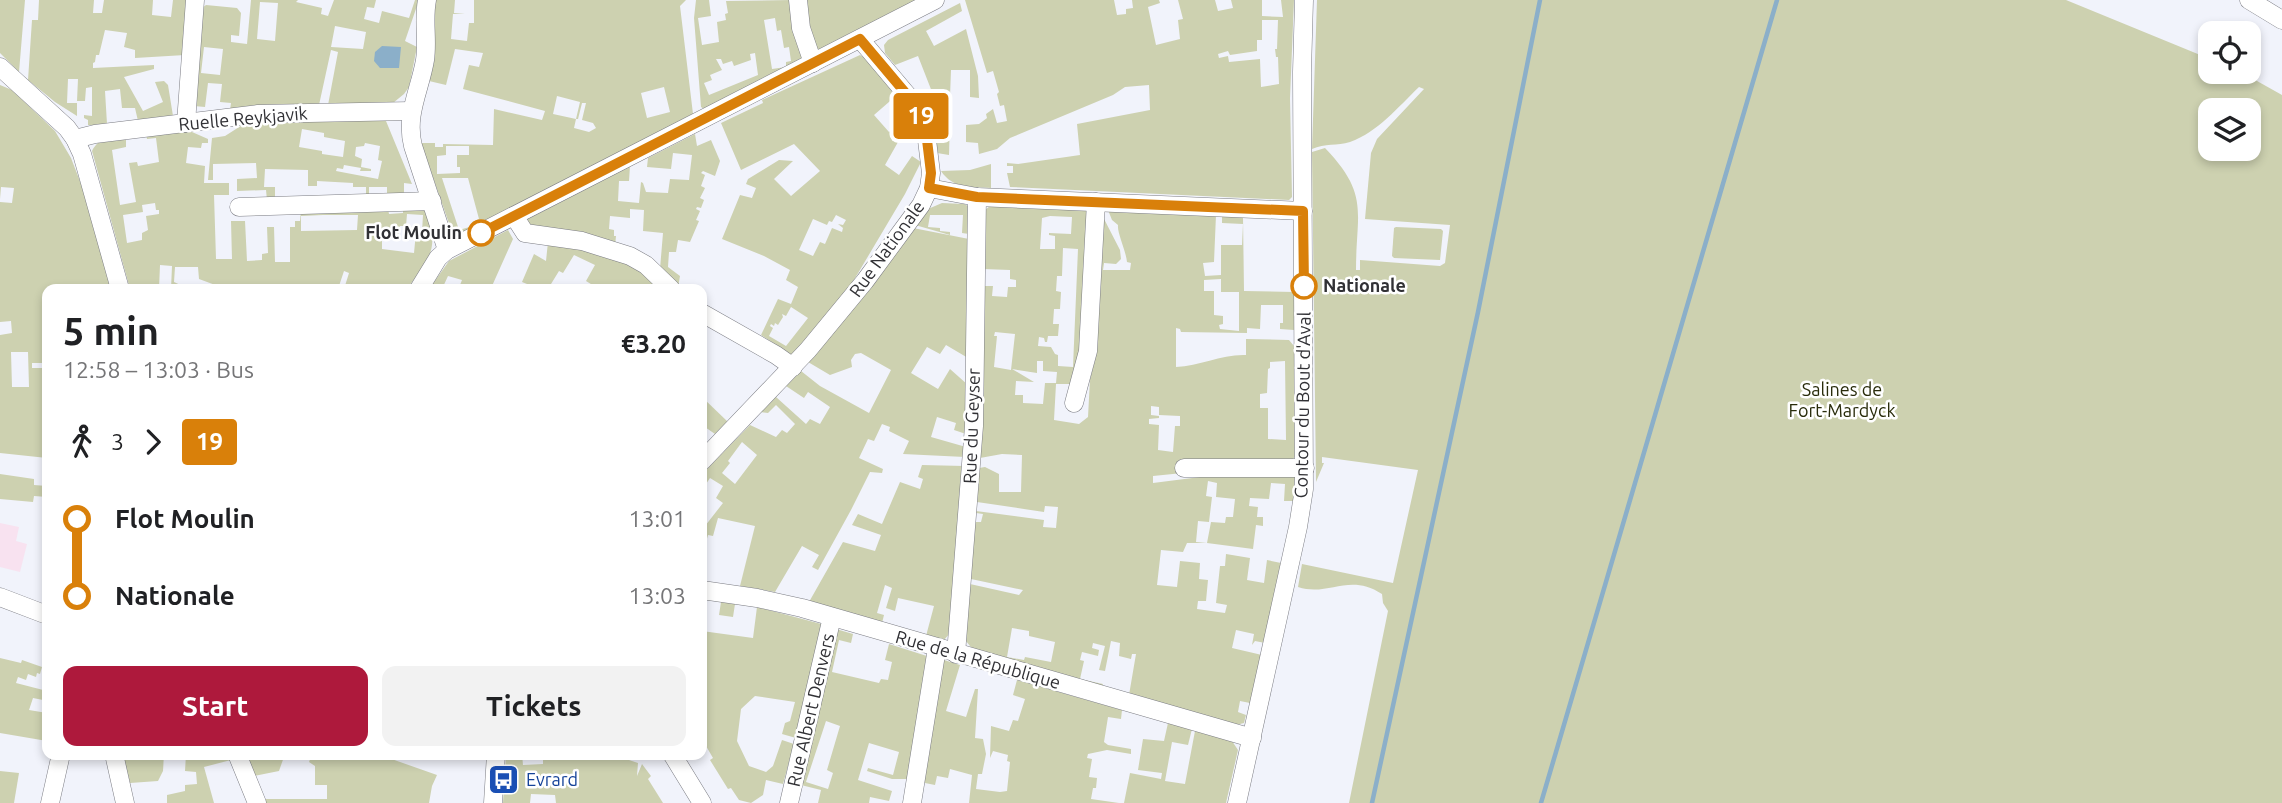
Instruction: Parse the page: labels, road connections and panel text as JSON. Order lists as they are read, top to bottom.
{
  "streets": {
    "street": [
      "Ruelle Reykjavik",
      "Rue Nationale",
      "Contour du Bout d'Aval",
      "Rue du Geyser",
      "Rue de la République",
      "Rue Albert Denvers"
    ]
  },
  "crossings": [
    ["Rue Nationale", "Contour du Bout d'Aval"],
    ["Rue Nationale", "Rue du Geyser"],
    ["Contour du Bout d'Aval", "Rue de la République"],
    ["Rue du Geyser", "Rue de la République"],
    ["Rue de la République", "Rue Albert Denvers"]
  ],
  "parks": ["Salines de Fort-Mardyck"],
  "places": {
    "other": ["Flot Moulin", "Nationale"],
    "bus stop": ["Evrard"]
  },
  "lines": ["bus line 19"],
  "page": {
    "on_map": "19",
    "heading": ["5 min", "12:58 – 13:03 · Bus", "€3.20"],
    "legs": ["3", "19"],
    "list": [
      {
        "name": "Flot Moulin",
        "value": "13:01"
      },
      {
        "name": "Nationale",
        "value": "13:03"
      }
    ],
    "buttons": ["Start", "Tickets"]
  }
}
